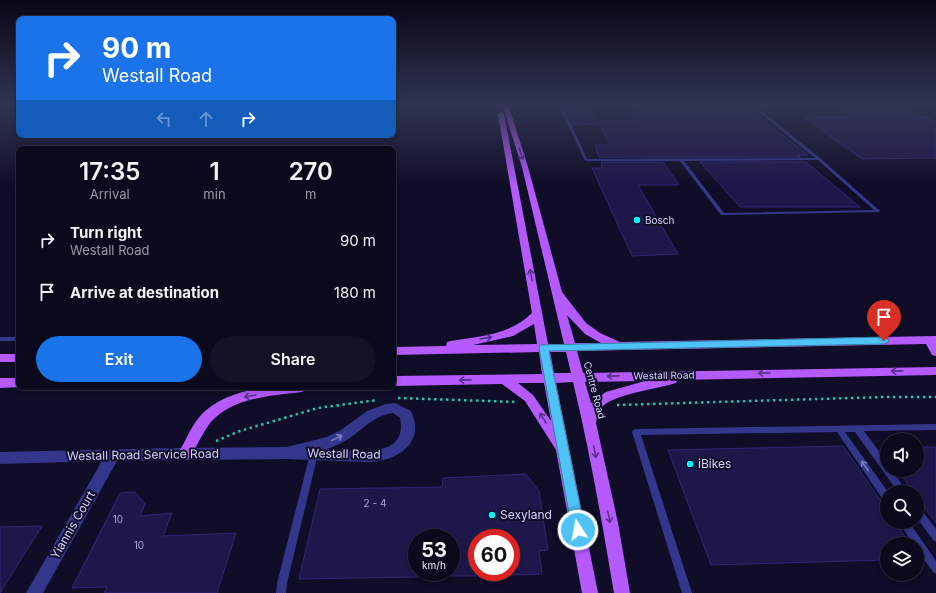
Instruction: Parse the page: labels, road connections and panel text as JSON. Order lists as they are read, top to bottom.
{
  "streets": {
    "main road": ["Westall Road", "Centre Road"],
    "street": ["Westall Road Service Road", "Yiannis Court"]
  },
  "crossings": [
    ["Westall Road", "Centre Road"],
    ["Westall Road", "Westall Road Service Road"],
    ["Westall Road Service Road", "Yiannis Court"]
  ],
  "places": ["Bosch", "iBikes", "Sexyland"],
  "house_numbers": ["2 - 4", "10", "10"],
  "page": {
    "turn": ["90 m", "Westall Road"],
    "eta": [
      "17:35",
      "Arrival",
      "1",
      "min",
      "270",
      "m"
    ],
    "list": [
      {
        "name": "Turn right",
        "note": "Westall Road",
        "value": "90 m"
      },
      {
        "name": "Arrive at destination",
        "value": "180 m"
      }
    ],
    "buttons": ["Exit", "Share"],
    "speed": "53 km/h",
    "limit": "60"
  }
}
